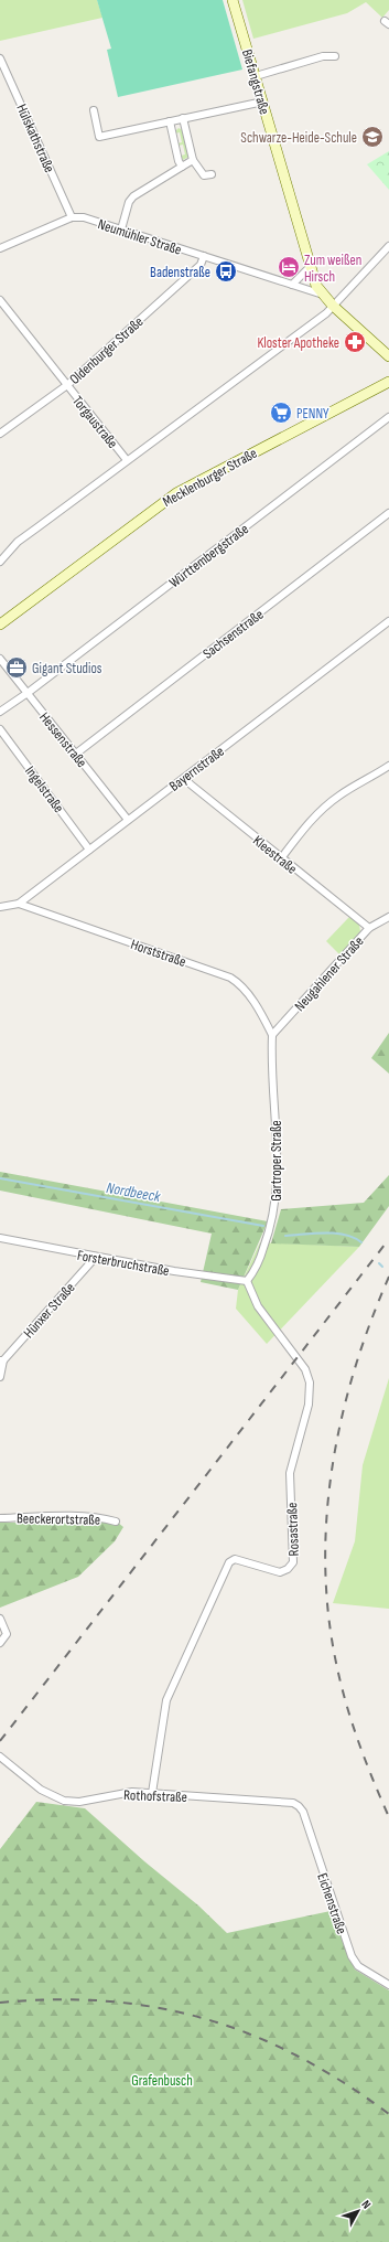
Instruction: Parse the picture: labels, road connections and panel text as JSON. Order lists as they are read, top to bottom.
{
  "streets": {
    "street": [
      "Biefangstraße",
      "Hülskathstraße",
      "Neumühler Straße",
      "Oldenburger Straße",
      "Torgaustraße",
      "Mecklenburger Straße",
      "Württembergstraße",
      "Sachsenstraße",
      "Hessenstraße",
      "Bayernstraße",
      "Ingelstraße",
      "Kleestraße",
      "Horststraße",
      "Neugahlener Straße",
      "Gartroper Straße",
      "Forsterbruchstraße",
      "Hünxer Straße",
      "Beeckerortstraße",
      "Rosastraße",
      "Rothofstraße",
      "Eichenstraße"
    ]
  },
  "crossings": [
    ["Biefangstraße", "Neumühler Straße"],
    ["Hülskathstraße", "Neumühler Straße"],
    ["Neumühler Straße", "Oldenburger Straße"],
    ["Oldenburger Straße", "Torgaustraße"],
    ["Württembergstraße", "Hessenstraße"],
    ["Sachsenstraße", "Hessenstraße"],
    ["Hessenstraße", "Bayernstraße"],
    ["Bayernstraße", "Ingelstraße"],
    ["Bayernstraße", "Kleestraße"],
    ["Bayernstraße", "Horststraße"],
    ["Kleestraße", "Neugahlener Straße"],
    ["Horststraße", "Neugahlener Straße"],
    ["Horststraße", "Gartroper Straße"],
    ["Neugahlener Straße", "Gartroper Straße"],
    ["Gartroper Straße", "Forsterbruchstraße"],
    ["Gartroper Straße", "Rosastraße"],
    ["Forsterbruchstraße", "Hünxer Straße"],
    ["Forsterbruchstraße", "Rosastraße"],
    ["Rosastraße", "Rothofstraße"],
    ["Rothofstraße", "Eichenstraße"]
  ],
  "water": ["Nordbeeck"],
  "parks": ["Grafenbusch"],
  "places": {
    "school or university": ["Schwarze-Heide-Schule"],
    "hotel": ["Zum weißen Hirsch"],
    "bus stop": ["Badenstraße"],
    "pharmacy": ["Kloster Apotheke"],
    "supermarket": ["PENNY"],
    "office": ["Gigant Studios"]
  },
  "north": "top right"
}
